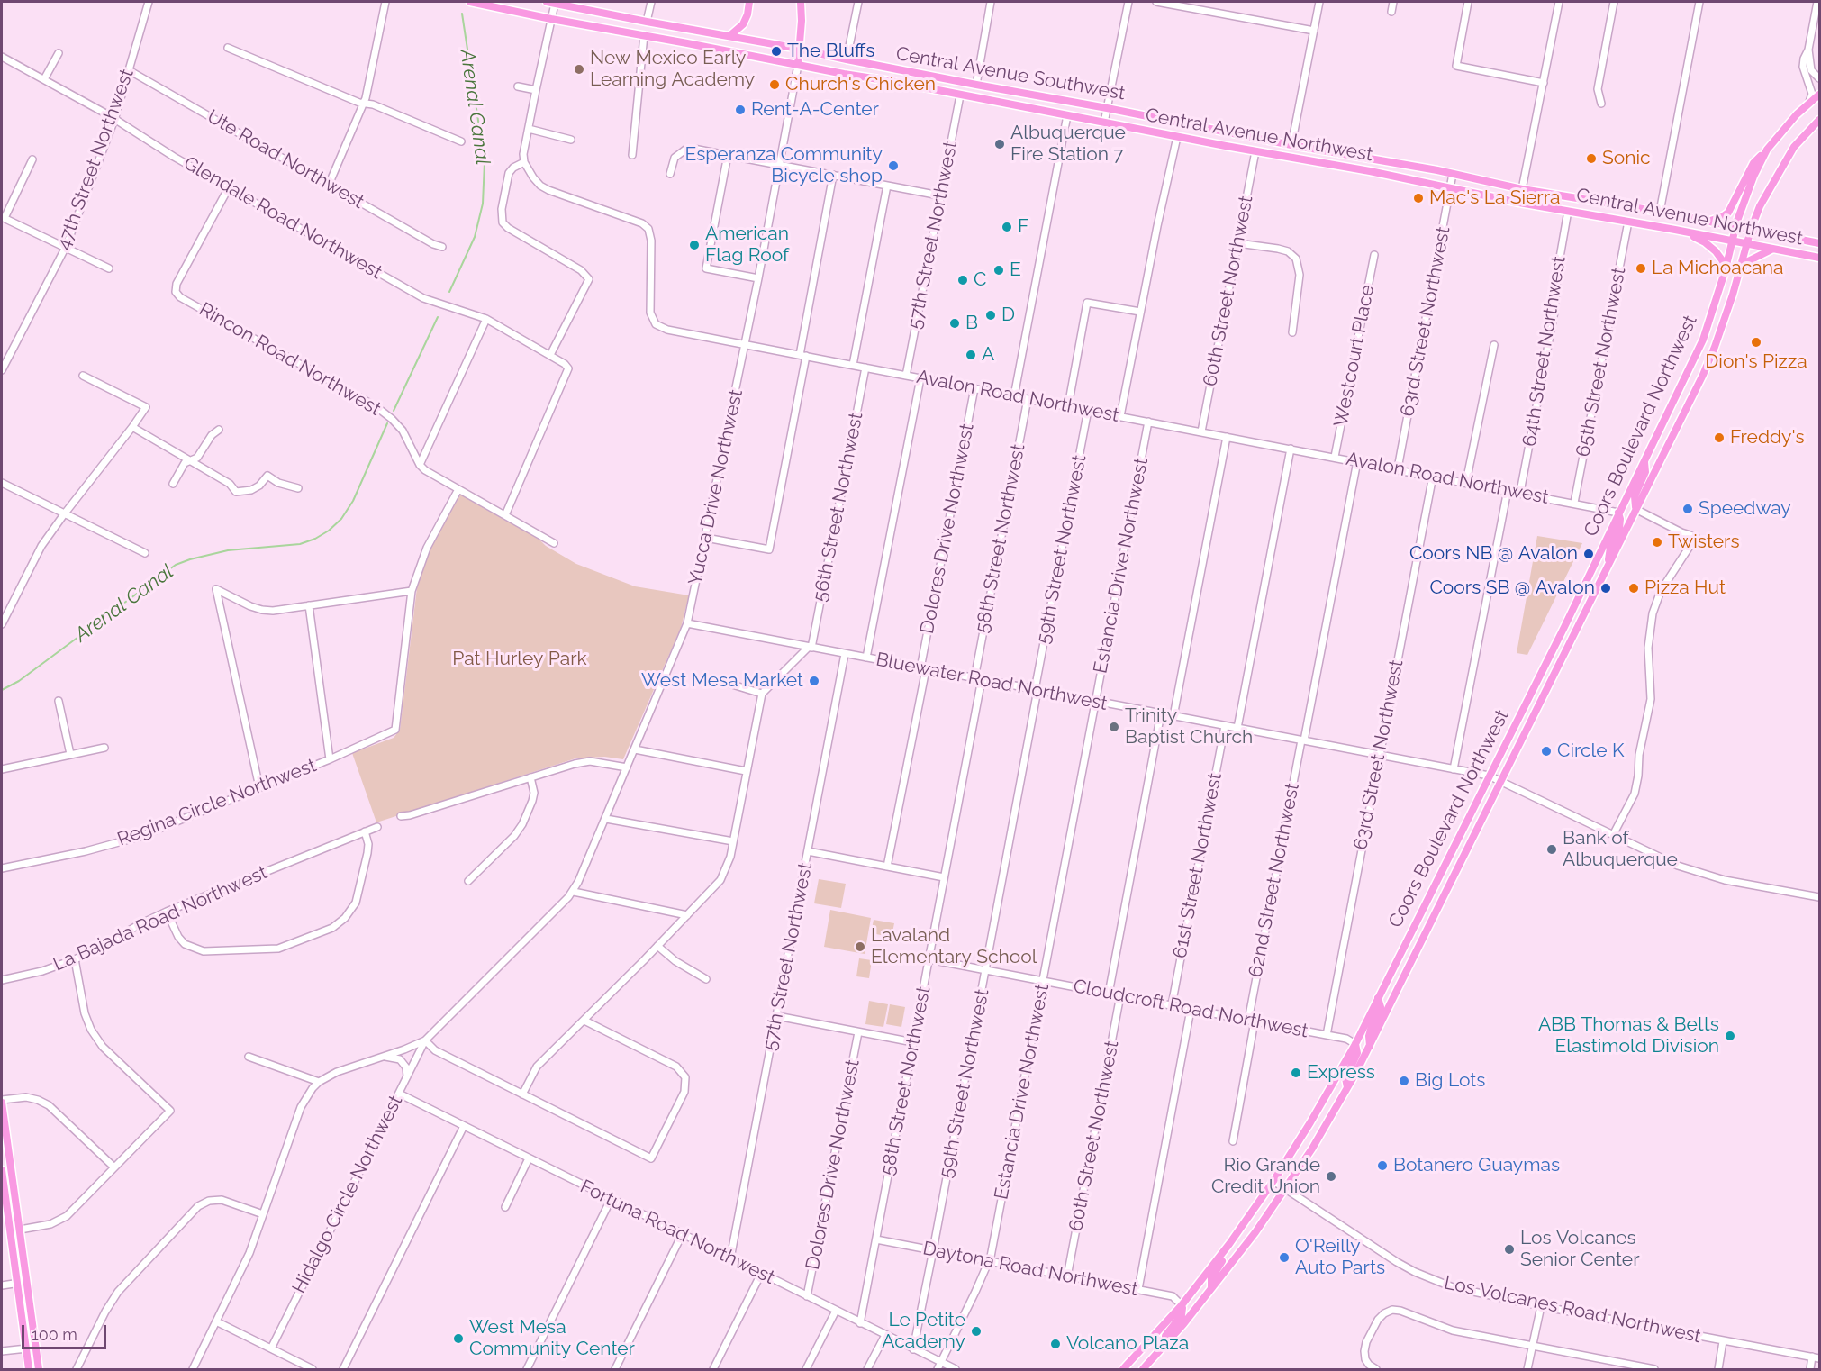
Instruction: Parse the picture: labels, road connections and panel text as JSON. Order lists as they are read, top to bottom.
{
  "streets": {
    "main road": ["Central Avenue Southwest", "Central Avenue Northwest", "Coors Boulevard Northwest"],
    "street": [
      "47th Street Northwest",
      "Ute Road Northwest",
      "Glendale Road Northwest",
      "57th Street Northwest",
      "60th Street Northwest",
      "63rd Street Northwest",
      "64th Street Northwest",
      "Westcourt Place",
      "Rincon Road Northwest",
      "65th Street Northwest",
      "Avalon Road Northwest",
      "Yucca Drive Northwest",
      "56th Street Northwest",
      "Dolores Drive Northwest",
      "58th Street Northwest",
      "59th Street Northwest",
      "Estancia Drive Northwest",
      "Bluewater Road Northwest",
      "Regina Circle Northwest",
      "61st Street Northwest",
      "62nd Street Northwest",
      "La Bajada Road Northwest",
      "Cloudcroft Road Northwest",
      "Hidalgo Circle Northwest",
      "Fortuna Road Northwest",
      "Daytona Road Northwest",
      "Los Volcanes Road Northwest"
    ]
  },
  "crossings": [
    ["Central Avenue Southwest", "63rd Street Northwest"],
    ["Central Avenue Southwest", "Coors Boulevard Northwest"],
    ["Central Avenue Northwest", "57th Street Northwest"],
    ["Central Avenue Northwest", "60th Street Northwest"],
    ["Central Avenue Northwest", "63rd Street Northwest"],
    ["Central Avenue Northwest", "64th Street Northwest"],
    ["Central Avenue Northwest", "65th Street Northwest"],
    ["Central Avenue Northwest", "Coors Boulevard Northwest"],
    ["Central Avenue Northwest", "Yucca Drive Northwest"],
    ["47th Street Northwest", "Ute Road Northwest"],
    ["47th Street Northwest", "Glendale Road Northwest"],
    ["Glendale Road Northwest", "Rincon Road Northwest"],
    ["57th Street Northwest", "Avalon Road Northwest"],
    ["57th Street Northwest", "Bluewater Road Northwest"],
    ["57th Street Northwest", "Fortuna Road Northwest"],
    ["60th Street Northwest", "Avalon Road Northwest"],
    ["60th Street Northwest", "Cloudcroft Road Northwest"],
    ["60th Street Northwest", "Daytona Road Northwest"],
    ["63rd Street Northwest", "Avalon Road Northwest"],
    ["63rd Street Northwest", "Bluewater Road Northwest"],
    ["63rd Street Northwest", "Cloudcroft Road Northwest"],
    ["64th Street Northwest", "Avalon Road Northwest"],
    ["Westcourt Place", "Avalon Road Northwest"],
    ["65th Street Northwest", "Avalon Road Northwest"],
    ["Avalon Road Northwest", "Coors Boulevard Northwest"],
    ["Avalon Road Northwest", "Yucca Drive Northwest"],
    ["Avalon Road Northwest", "56th Street Northwest"],
    ["Avalon Road Northwest", "Dolores Drive Northwest"],
    ["Avalon Road Northwest", "58th Street Northwest"],
    ["Avalon Road Northwest", "59th Street Northwest"],
    ["Avalon Road Northwest", "Estancia Drive Northwest"],
    ["Avalon Road Northwest", "62nd Street Northwest"],
    ["Coors Boulevard Northwest", "Bluewater Road Northwest"],
    ["Coors Boulevard Northwest", "Cloudcroft Road Northwest"],
    ["Coors Boulevard Northwest", "Daytona Road Northwest"],
    ["Coors Boulevard Northwest", "Los Volcanes Road Northwest"],
    ["Yucca Drive Northwest", "Bluewater Road Northwest"],
    ["56th Street Northwest", "Bluewater Road Northwest"],
    ["Dolores Drive Northwest", "Bluewater Road Northwest"],
    ["Dolores Drive Northwest", "Fortuna Road Northwest"],
    ["58th Street Northwest", "Bluewater Road Northwest"],
    ["58th Street Northwest", "Cloudcroft Road Northwest"],
    ["58th Street Northwest", "Fortuna Road Northwest"],
    ["58th Street Northwest", "Daytona Road Northwest"],
    ["59th Street Northwest", "Bluewater Road Northwest"],
    ["59th Street Northwest", "Cloudcroft Road Northwest"],
    ["59th Street Northwest", "Fortuna Road Northwest"],
    ["59th Street Northwest", "Daytona Road Northwest"],
    ["Estancia Drive Northwest", "Bluewater Road Northwest"],
    ["Estancia Drive Northwest", "Cloudcroft Road Northwest"],
    ["Estancia Drive Northwest", "Fortuna Road Northwest"],
    ["Estancia Drive Northwest", "Daytona Road Northwest"],
    ["Bluewater Road Northwest", "61st Street Northwest"],
    ["Bluewater Road Northwest", "62nd Street Northwest"],
    ["61st Street Northwest", "Cloudcroft Road Northwest"],
    ["62nd Street Northwest", "Cloudcroft Road Northwest"],
    ["Hidalgo Circle Northwest", "Fortuna Road Northwest"]
  ],
  "water": ["Arenal Canal"],
  "parks": ["Pat Hurley Park"],
  "places": [
    "The Bluffs",
    "New Mexico Early Learning Academy",
    "Church's Chicken",
    "Rent-A-Center",
    "Albuquerque Fire Station 7",
    "Sonic",
    "Esperanza Community Bicycle shop",
    "Mac's La Sierra",
    "F",
    "American Flag Roof",
    "La Michoacana",
    "E",
    "C",
    "D",
    "B",
    "Dion's Pizza",
    "A",
    "Freddy's",
    "Speedway",
    "Twisters",
    "Coors NB @ Avalon",
    "Coors SB @ Avalon",
    "Pizza Hut",
    "West Mesa Market",
    "Trinity Baptist Church",
    "Circle K",
    "Bank of Albuquerque",
    "Lavaland Elementary School",
    "ABB Thomas & Betts Elastimold Division",
    "Express",
    "Big Lots",
    "Botanero Guaymas",
    "Rio Grande Credit Union",
    "Los Volcanes Senior Center",
    "O'Reilly Auto Parts",
    "Le Petite Academy",
    "West Mesa Community Center",
    "Volcano Plaza"
  ],
  "scale_bar": "100 m"
}
